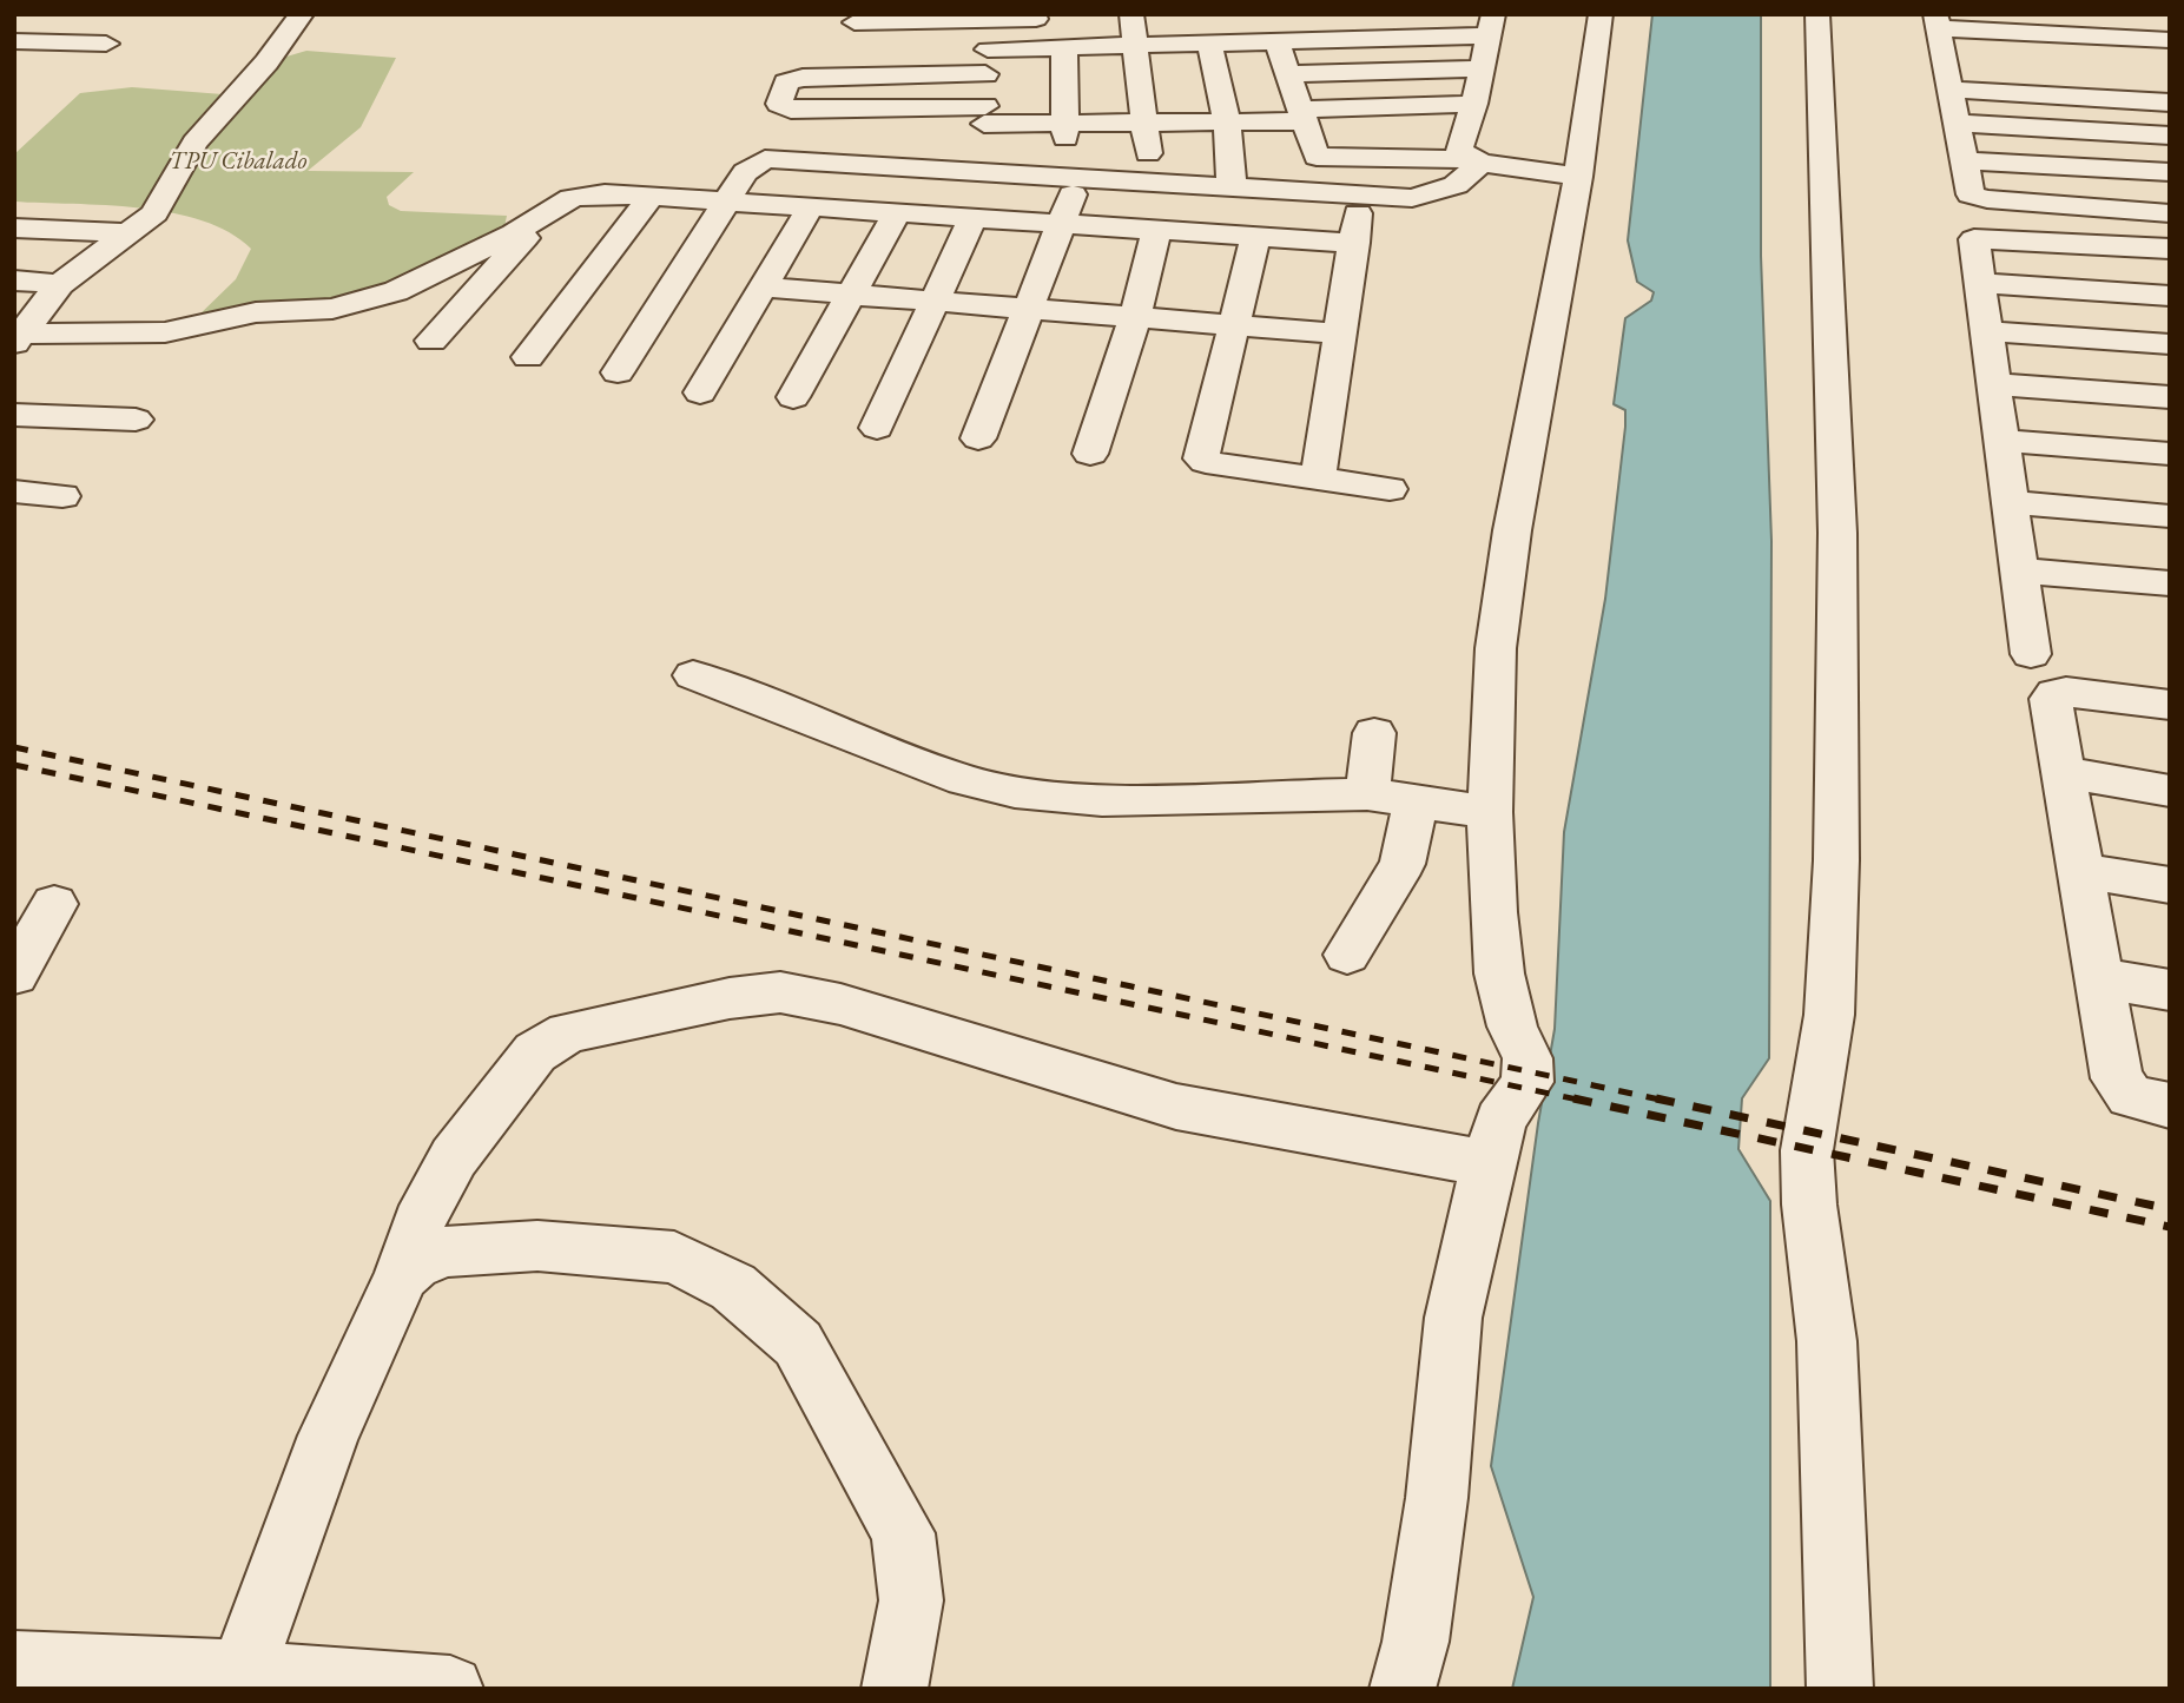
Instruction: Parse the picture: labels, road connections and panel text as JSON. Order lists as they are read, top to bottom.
{
  "parks": ["TPU Cibalado"]
}
